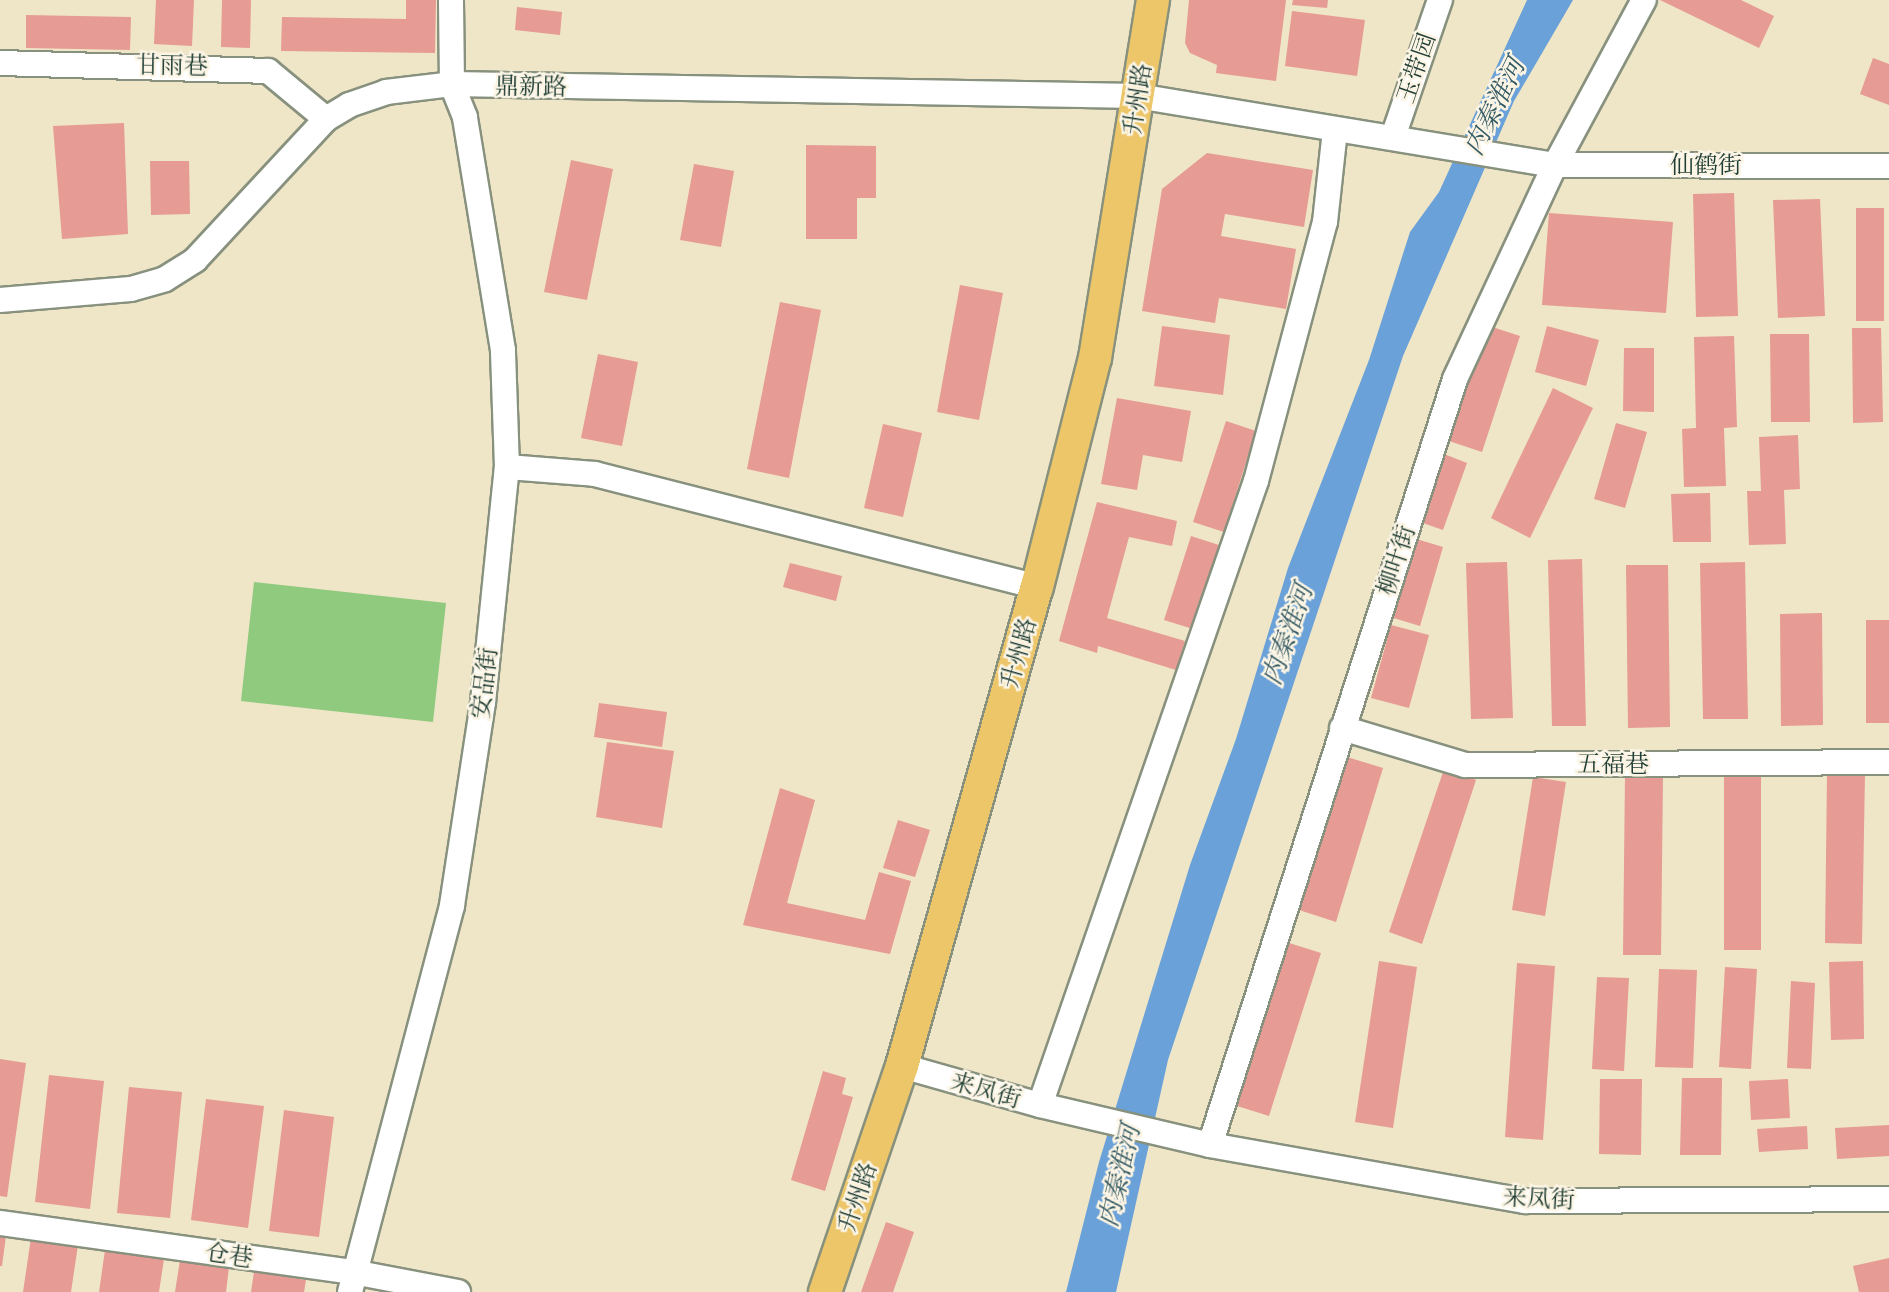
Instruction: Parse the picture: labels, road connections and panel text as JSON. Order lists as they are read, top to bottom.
{
  "streets": {
    "main road": ["升州路"],
    "street": [
      "甘雨巷",
      "玉带园",
      "鼎新路",
      "仙鹤街",
      "柳叶街",
      "安品街",
      "五福巷",
      "来凤街",
      "仓巷"
    ]
  },
  "crossings": [
    ["甘雨巷", "鼎新路"],
    ["玉带园", "仙鹤街"],
    ["鼎新路", "升州路"],
    ["鼎新路", "安品街"],
    ["升州路", "来凤街"],
    ["仙鹤街", "柳叶街"],
    ["柳叶街", "五福巷"],
    ["柳叶街", "来凤街"],
    ["安品街", "仓巷"]
  ],
  "water": ["内秦淮河"]
}
